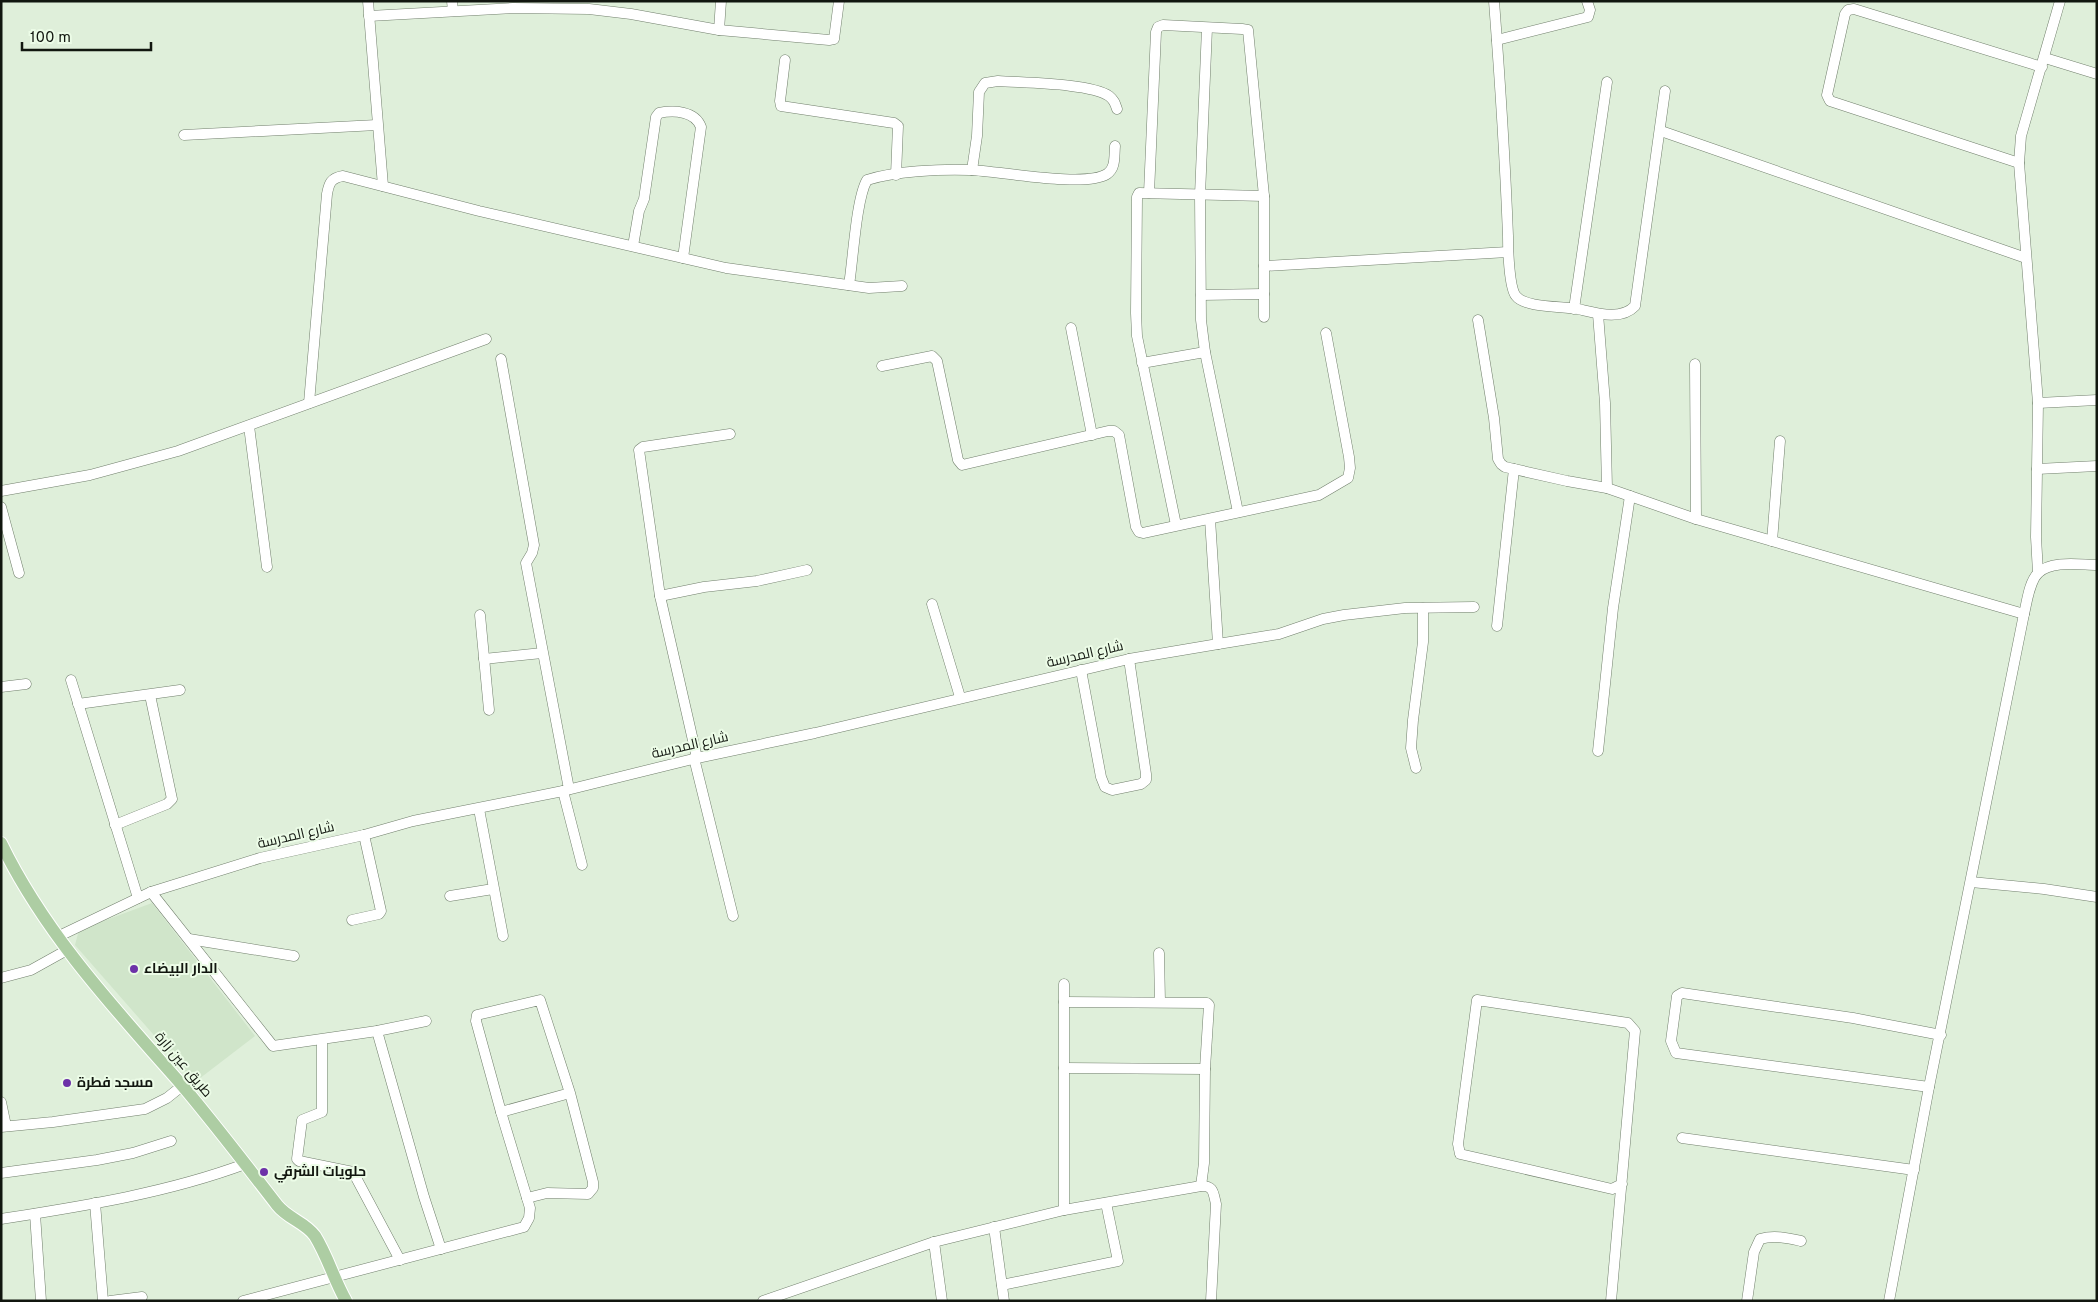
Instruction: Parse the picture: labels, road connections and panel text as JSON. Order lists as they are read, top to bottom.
{
  "streets": {
    "main road": ["طريق عين زارة"],
    "street": ["شارع المدرسة"]
  },
  "crossings": [
    ["شارع المدرسة", "طريق عين زارة"]
  ],
  "places": ["الدار البيضاء", "مسجد فطرة", "حلويات الشرقي"],
  "scale_bar": "100 m"
}
